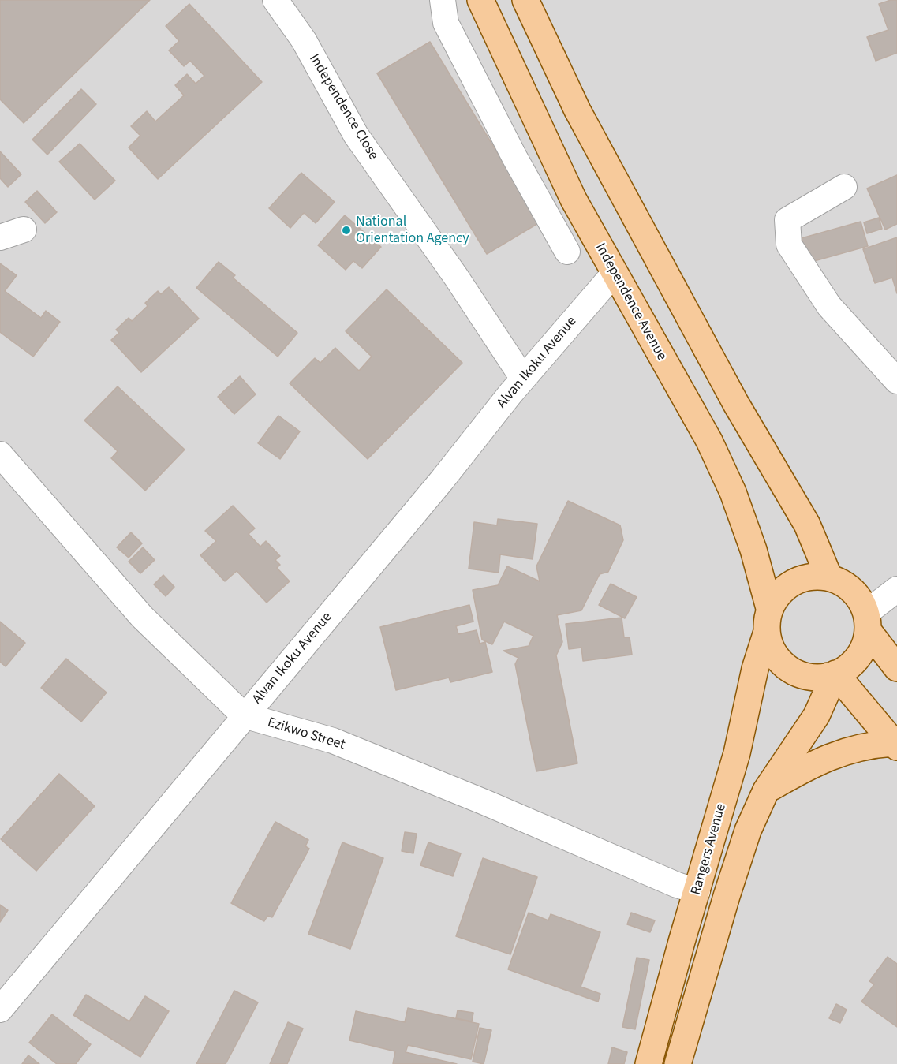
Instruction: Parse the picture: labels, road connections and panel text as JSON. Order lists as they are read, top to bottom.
{
  "streets": {
    "main road": ["Independence Avenue", "Rangers Avenue"],
    "street": ["Independence Close", "Alvan Ikoku Avenue", "Ezikwo Street"]
  },
  "crossings": [
    ["Independence Close", "Alvan Ikoku Avenue"],
    ["Independence Avenue", "Alvan Ikoku Avenue"],
    ["Independence Avenue", "Rangers Avenue"],
    ["Alvan Ikoku Avenue", "Ezikwo Street"],
    ["Ezikwo Street", "Rangers Avenue"]
  ],
  "places": ["National Orientation Agency"]
}
